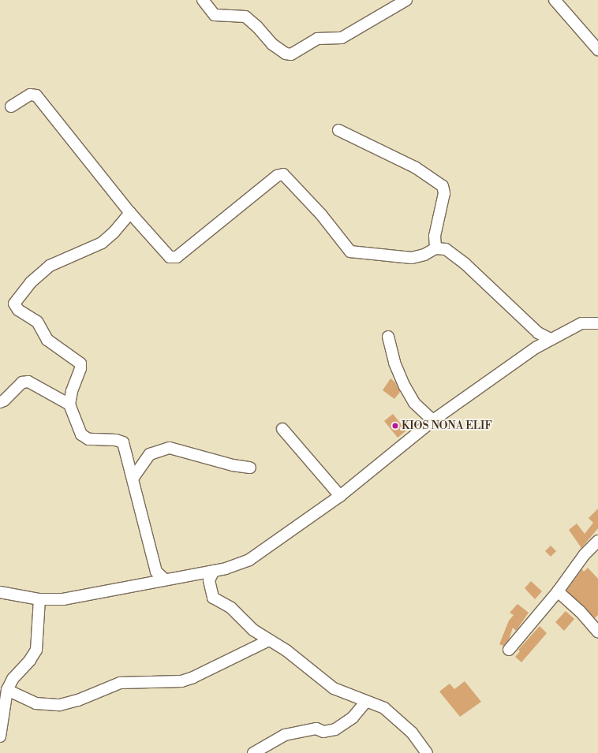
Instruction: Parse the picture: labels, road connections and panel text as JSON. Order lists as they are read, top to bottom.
{
  "places": ["KIOS NONA ELIF"]
}
